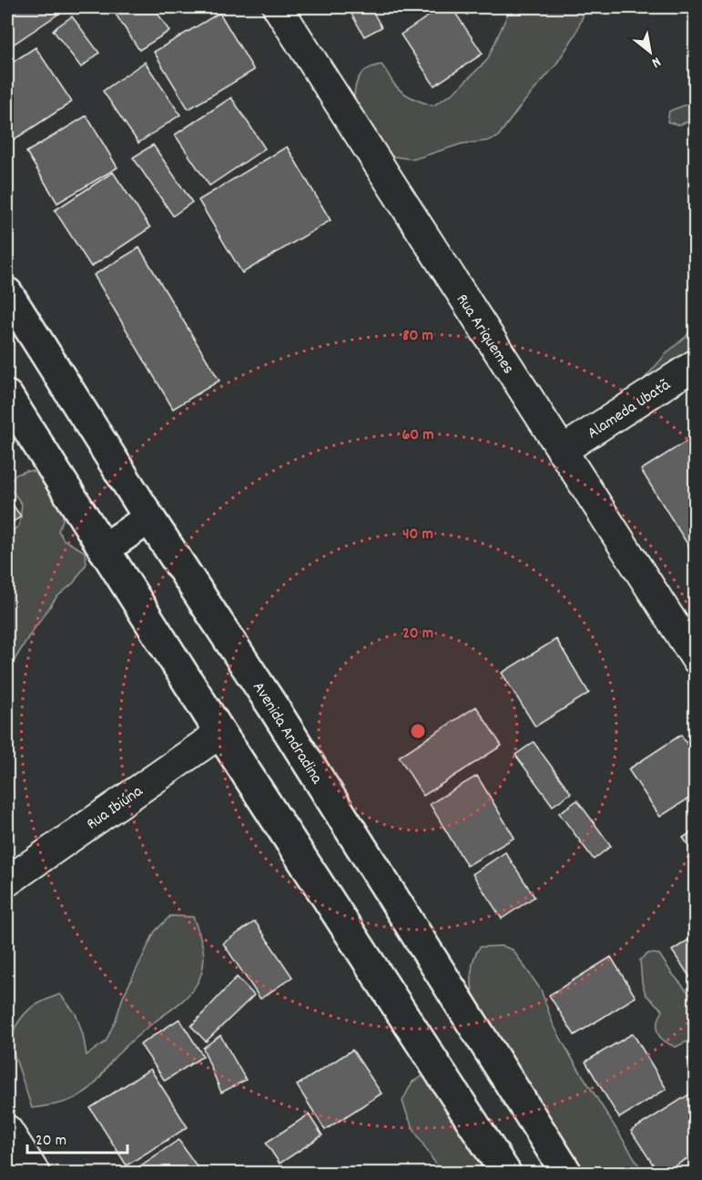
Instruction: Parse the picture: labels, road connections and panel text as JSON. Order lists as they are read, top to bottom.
{
  "streets": {
    "main road": ["Avenida Andradina"],
    "street": ["Rua Ariquemes", "Alameda Ubatã", "Rua Ibiúna"]
  },
  "crossings": [
    ["Rua Ariquemes", "Alameda Ubatã"]
  ],
  "scale_bar": "20 m",
  "north": "bottom right",
  "rings": [
    "80 m",
    "60 m",
    "40 m",
    "20 m"
  ]
}
